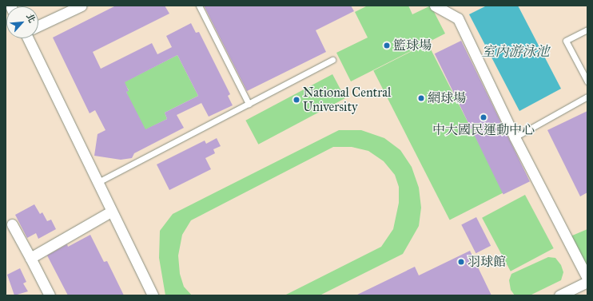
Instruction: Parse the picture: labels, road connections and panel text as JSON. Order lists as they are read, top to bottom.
{
  "water": ["室內游泳池"],
  "places": [
    "籃球場",
    "網球場",
    "National Central University",
    "中大國民運動中心",
    "羽球館"
  ],
  "north": "top right"
}
